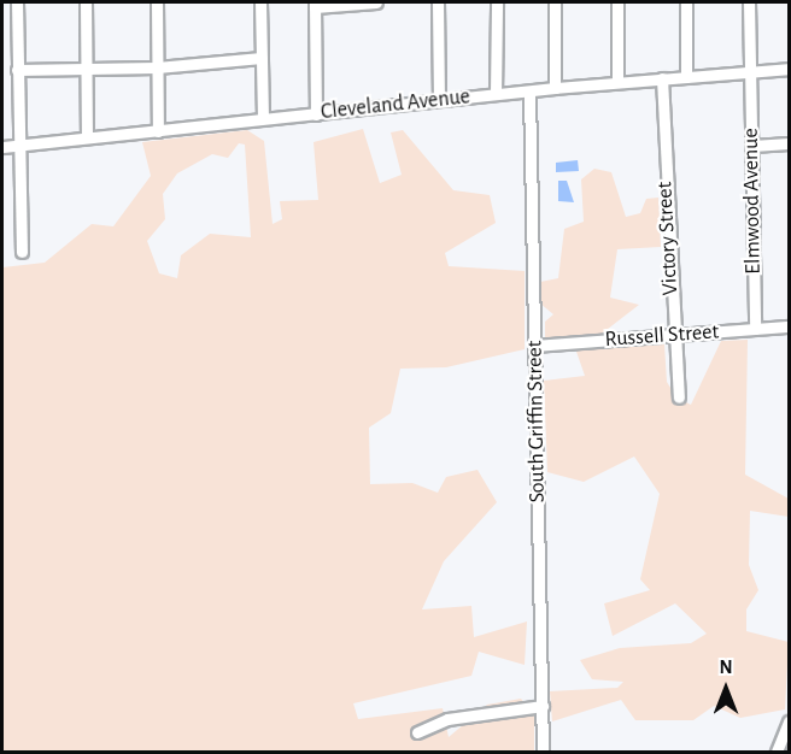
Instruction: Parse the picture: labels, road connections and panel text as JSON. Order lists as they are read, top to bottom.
{
  "streets": {
    "street": [
      "Cleveland Avenue",
      "Elmwood Avenue",
      "Victory Street",
      "Russell Street",
      "South Griffin Street"
    ]
  },
  "crossings": [
    ["Cleveland Avenue", "Elmwood Avenue"],
    ["Cleveland Avenue", "Victory Street"],
    ["Cleveland Avenue", "South Griffin Street"],
    ["Elmwood Avenue", "Russell Street"],
    ["Victory Street", "Russell Street"],
    ["Russell Street", "South Griffin Street"]
  ],
  "north": "top"
}
